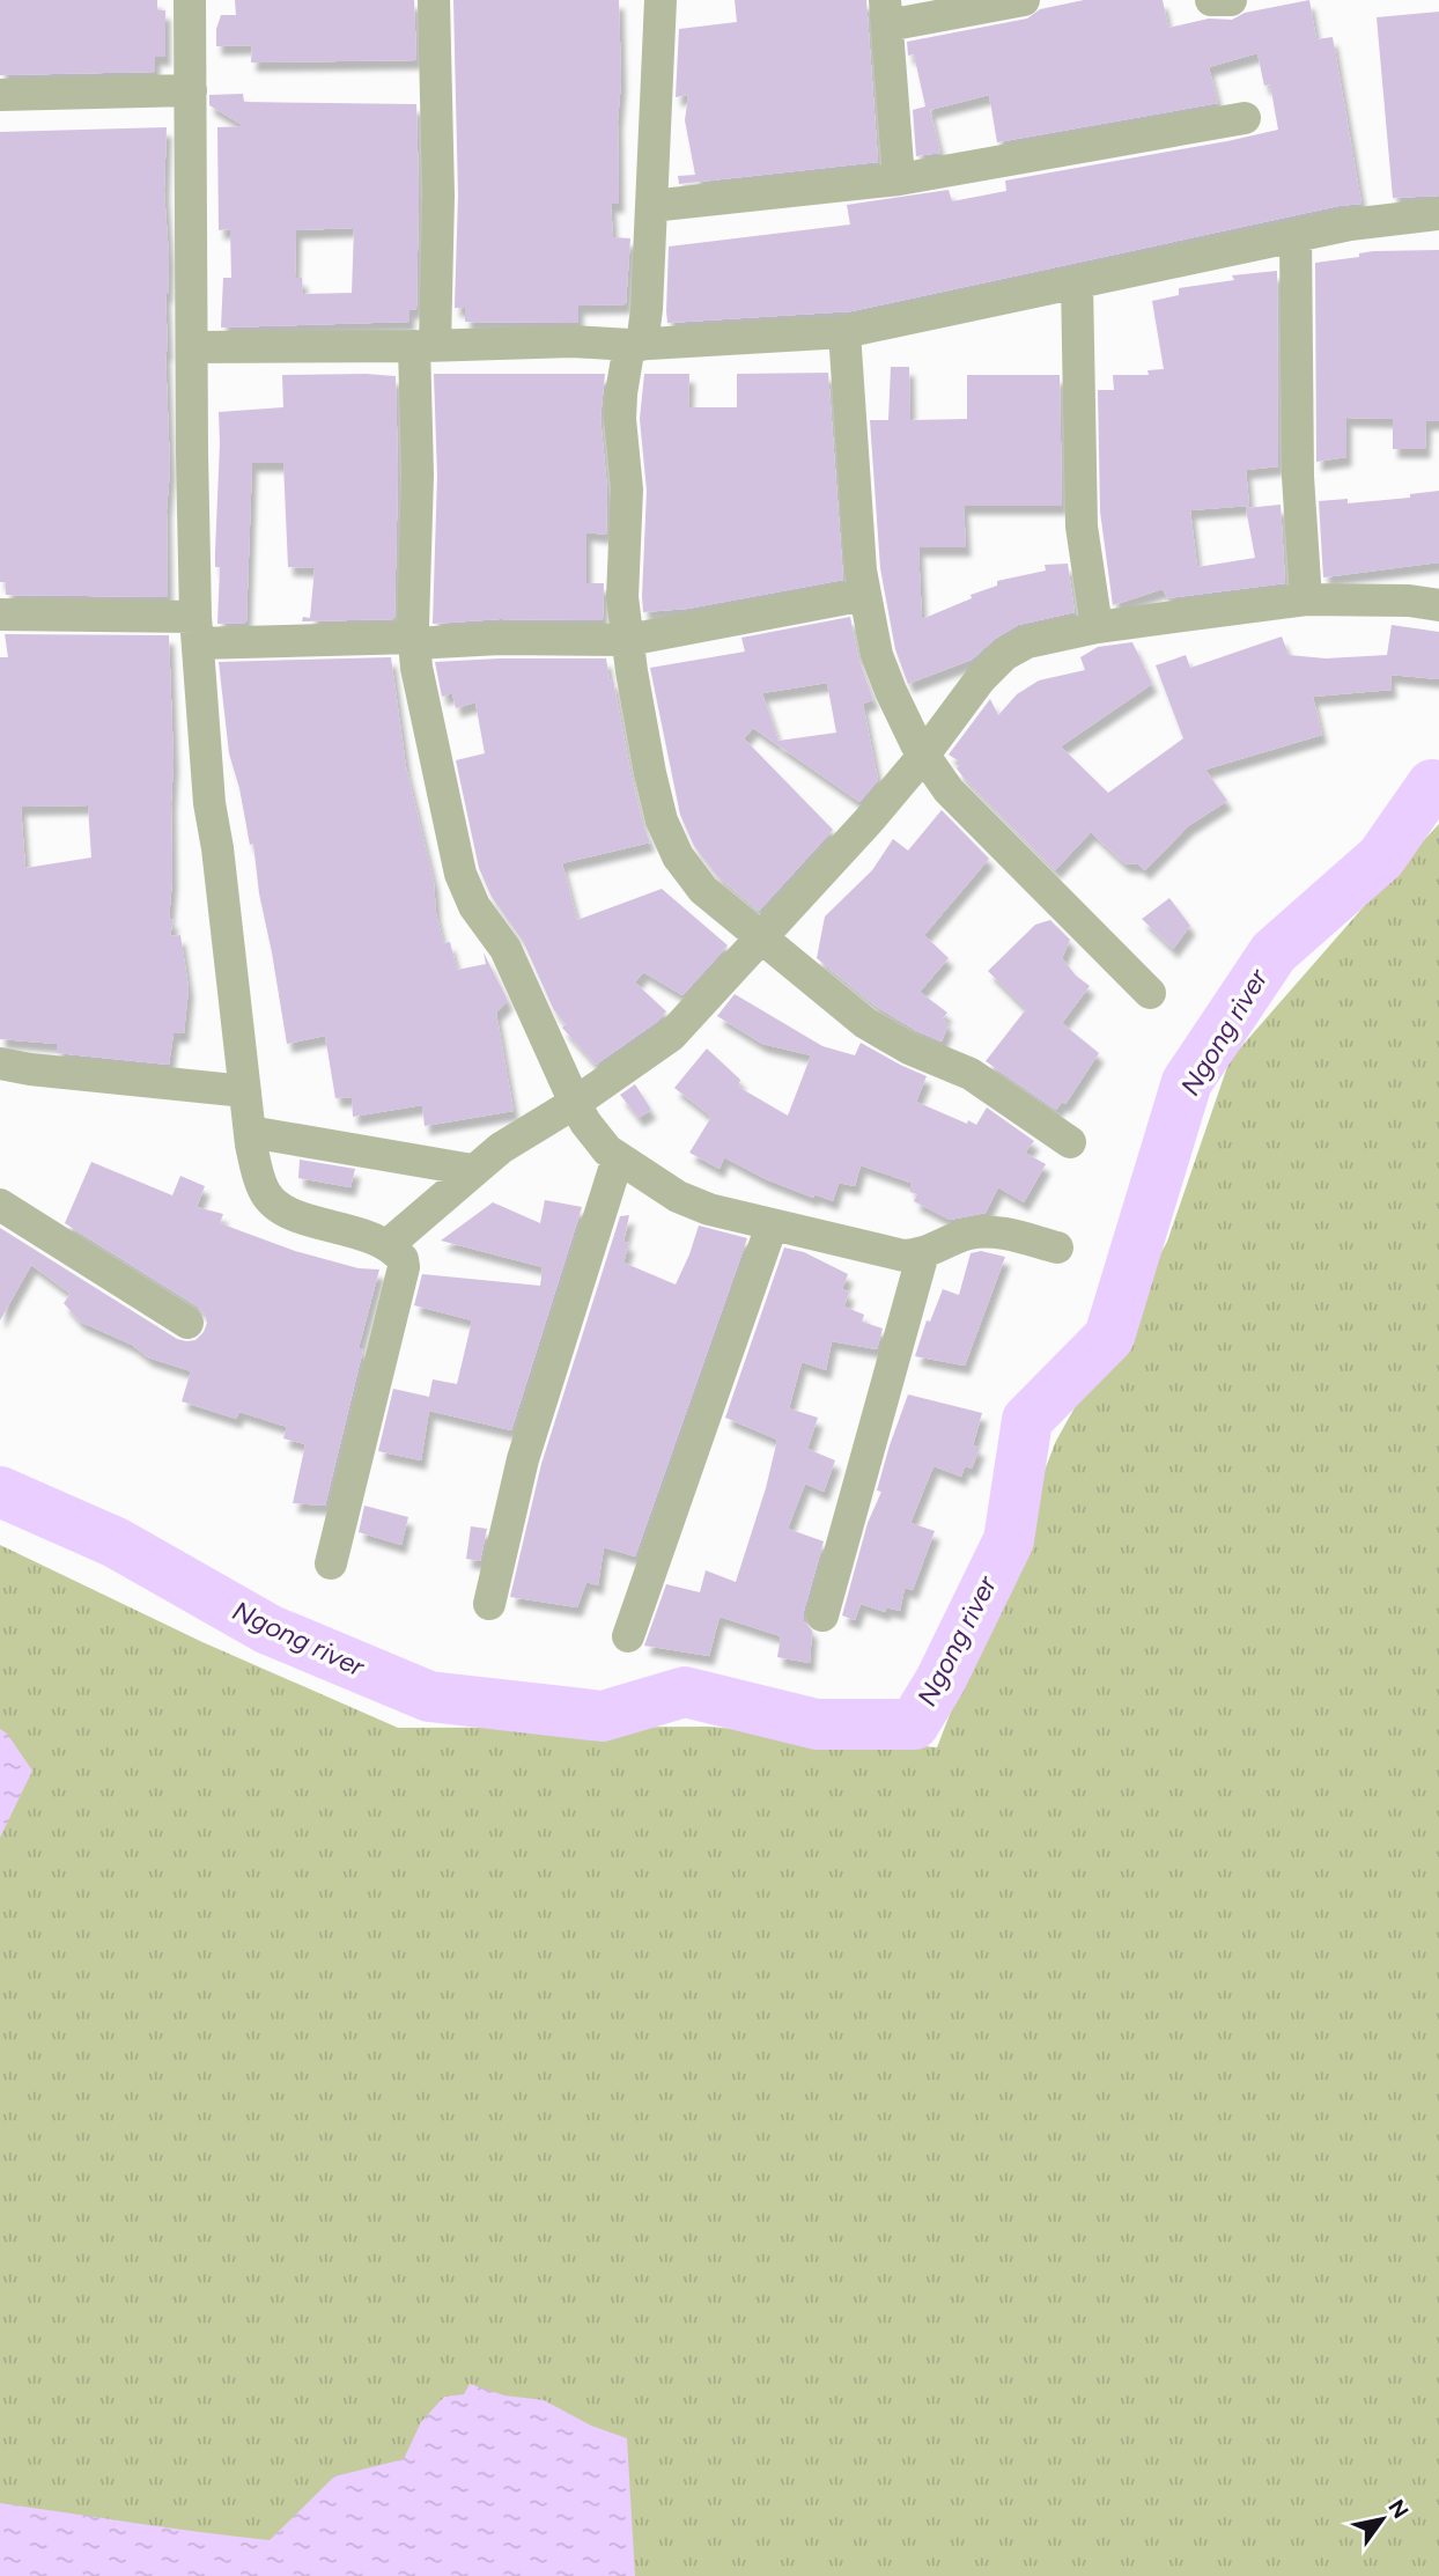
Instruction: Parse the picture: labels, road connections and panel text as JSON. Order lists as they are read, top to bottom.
{
  "water": ["Ngong river"],
  "north": "top right"
}
